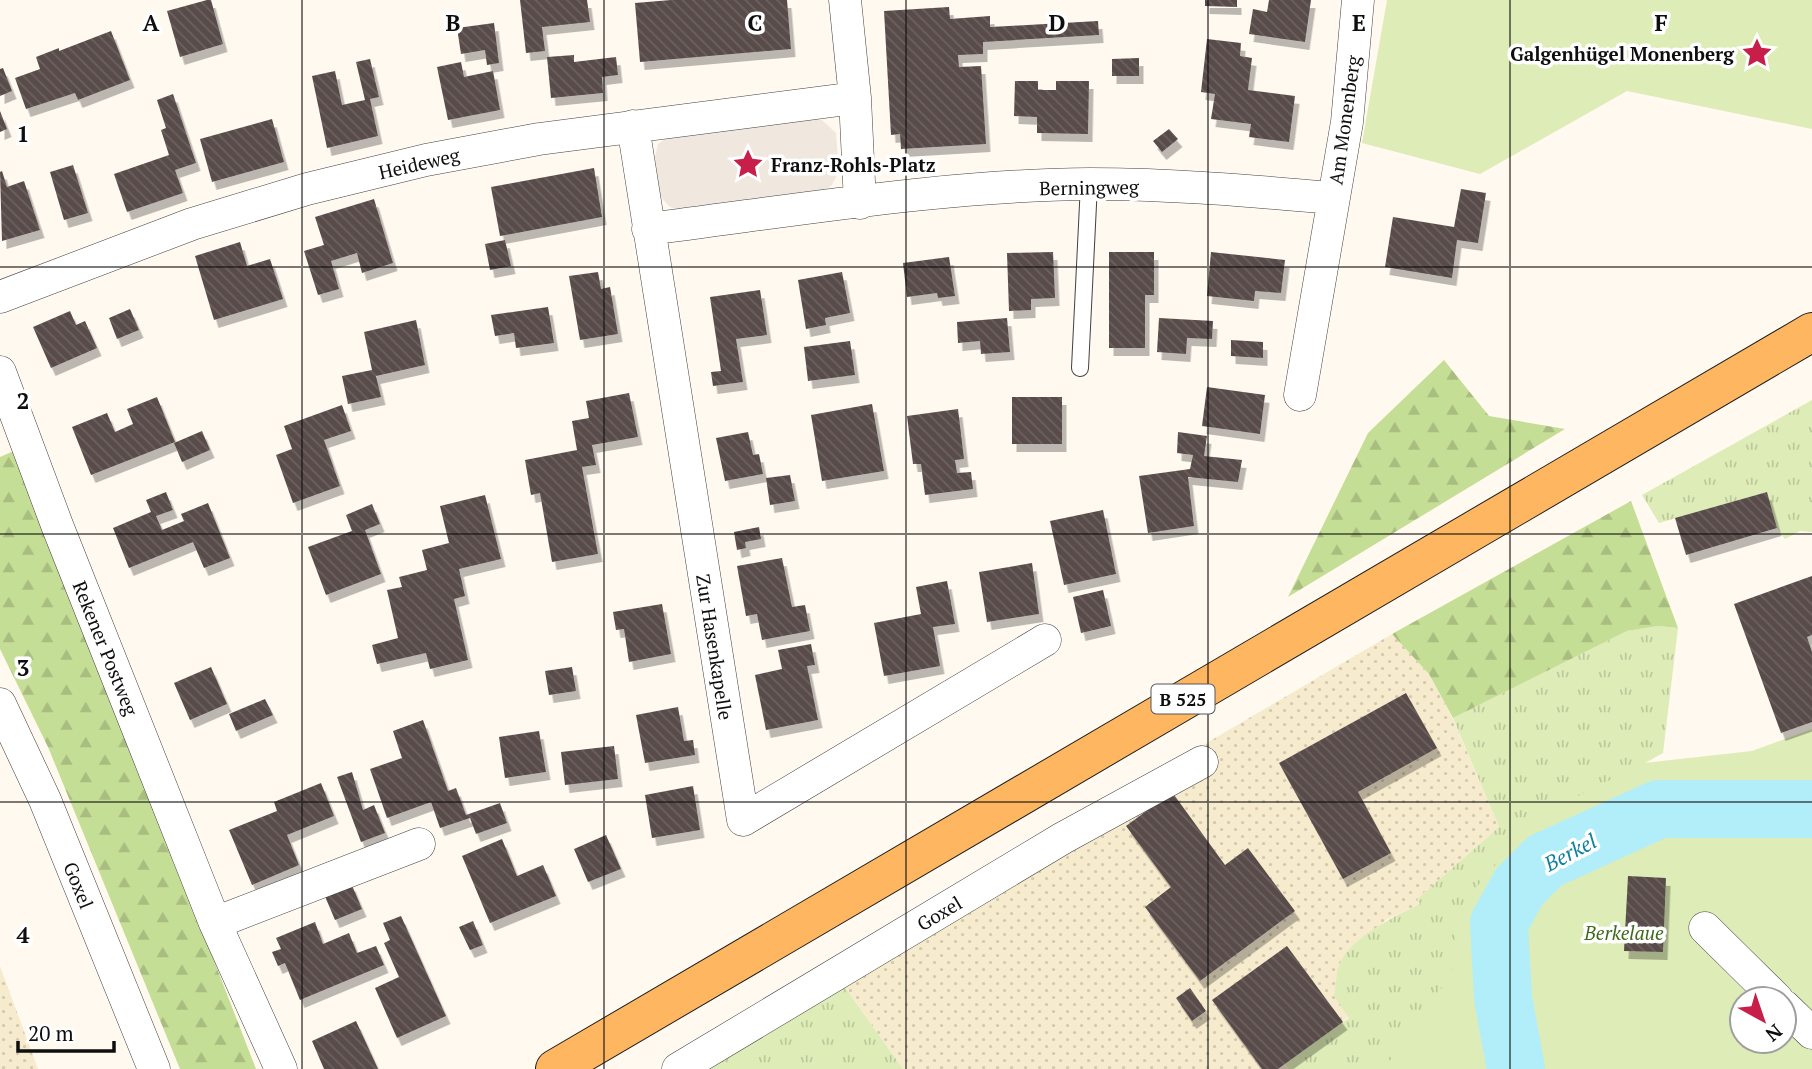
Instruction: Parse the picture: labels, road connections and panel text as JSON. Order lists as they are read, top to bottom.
{
  "streets": {
    "main road": ["B 525"],
    "street": [
      "Am Monenberg",
      "Heideweg",
      "Berningweg",
      "Zur Hasenkapelle",
      "Rekener Postweg",
      "Goxel"
    ]
  },
  "crossings": [
    ["Am Monenberg", "Berningweg"],
    ["Heideweg", "Zur Hasenkapelle"],
    ["Berningweg", "Zur Hasenkapelle"]
  ],
  "water": ["Berkel"],
  "parks": ["Berkelaue"],
  "places": {
    "place": ["Galgenhügel Monenberg", "Franz-Rohls-Platz"]
  },
  "scale_bar": "20 m",
  "north": "bottom right",
  "grid": {
    "columns": [
      "A",
      "B",
      "C",
      "D",
      "E",
      "F"
    ],
    "rows": [
      "1",
      "2",
      "3",
      "4"
    ]
  }
}
